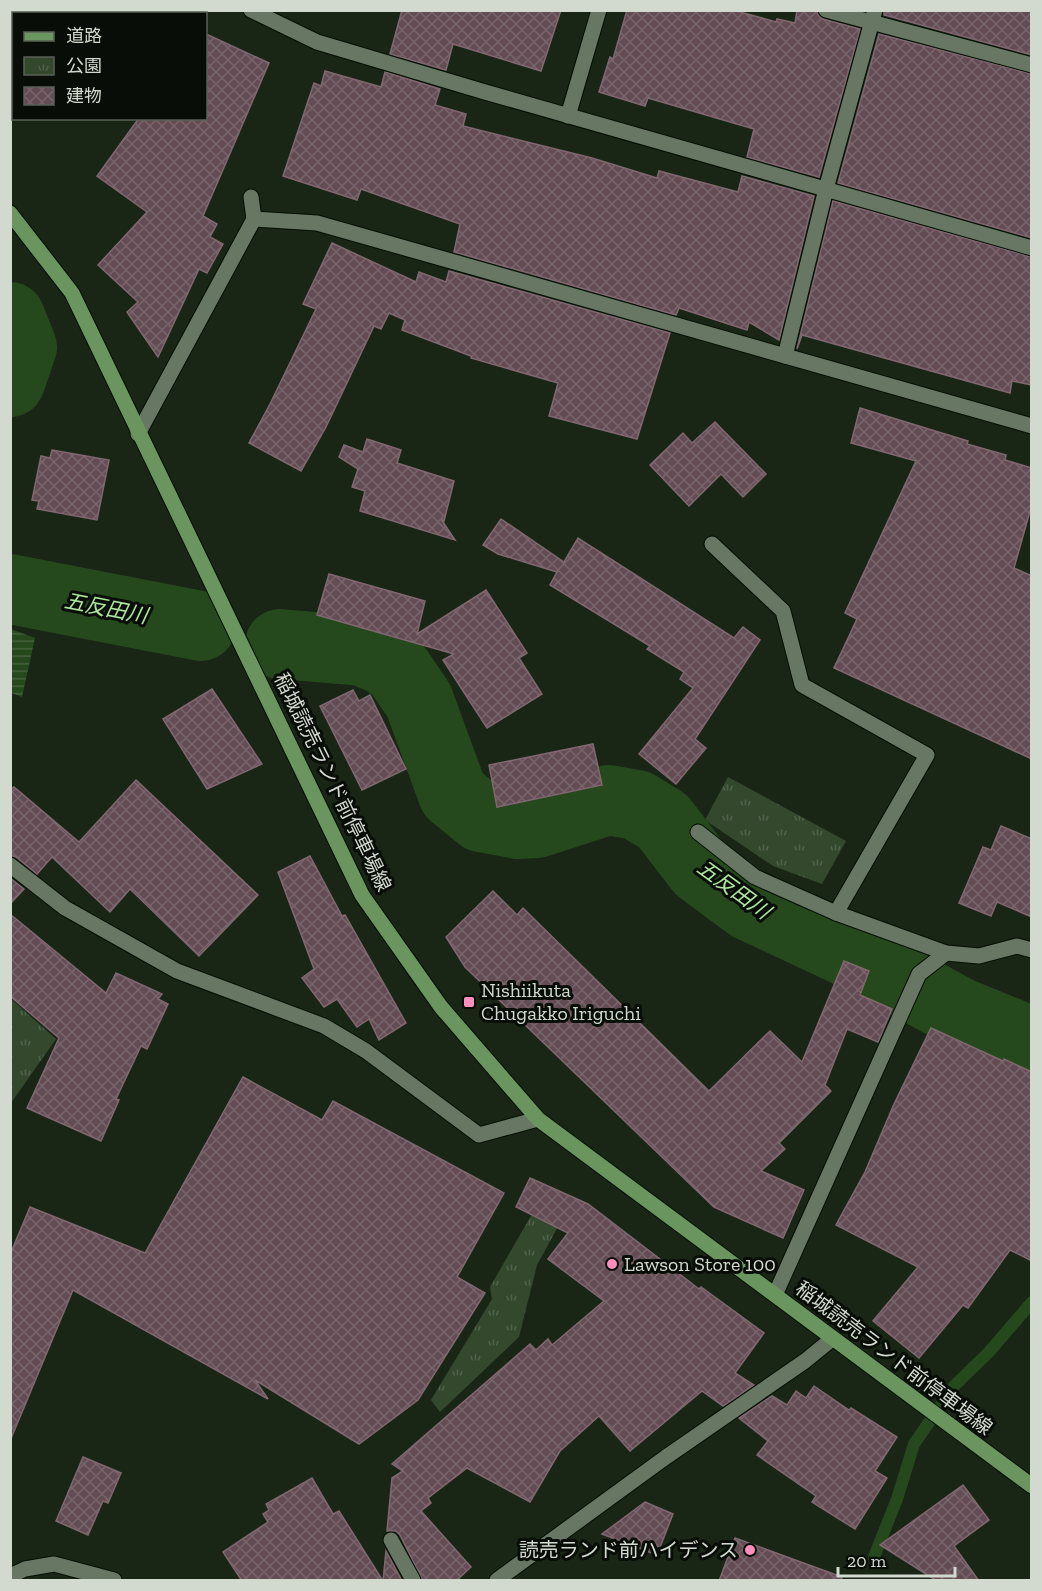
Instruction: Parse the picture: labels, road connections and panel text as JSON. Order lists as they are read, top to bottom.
{
  "streets": {
    "main road": ["稲城読売ランド前停車場線"]
  },
  "water": ["五反田川"],
  "places": {
    "transit": ["Nishiikuta Chugakko Iriguchi"],
    "other": ["Lawson Store 100", "読売ランド前ハイデンス"]
  },
  "legend": ["道路", "公園", "建物"],
  "scale_bar": "20 m"
}
